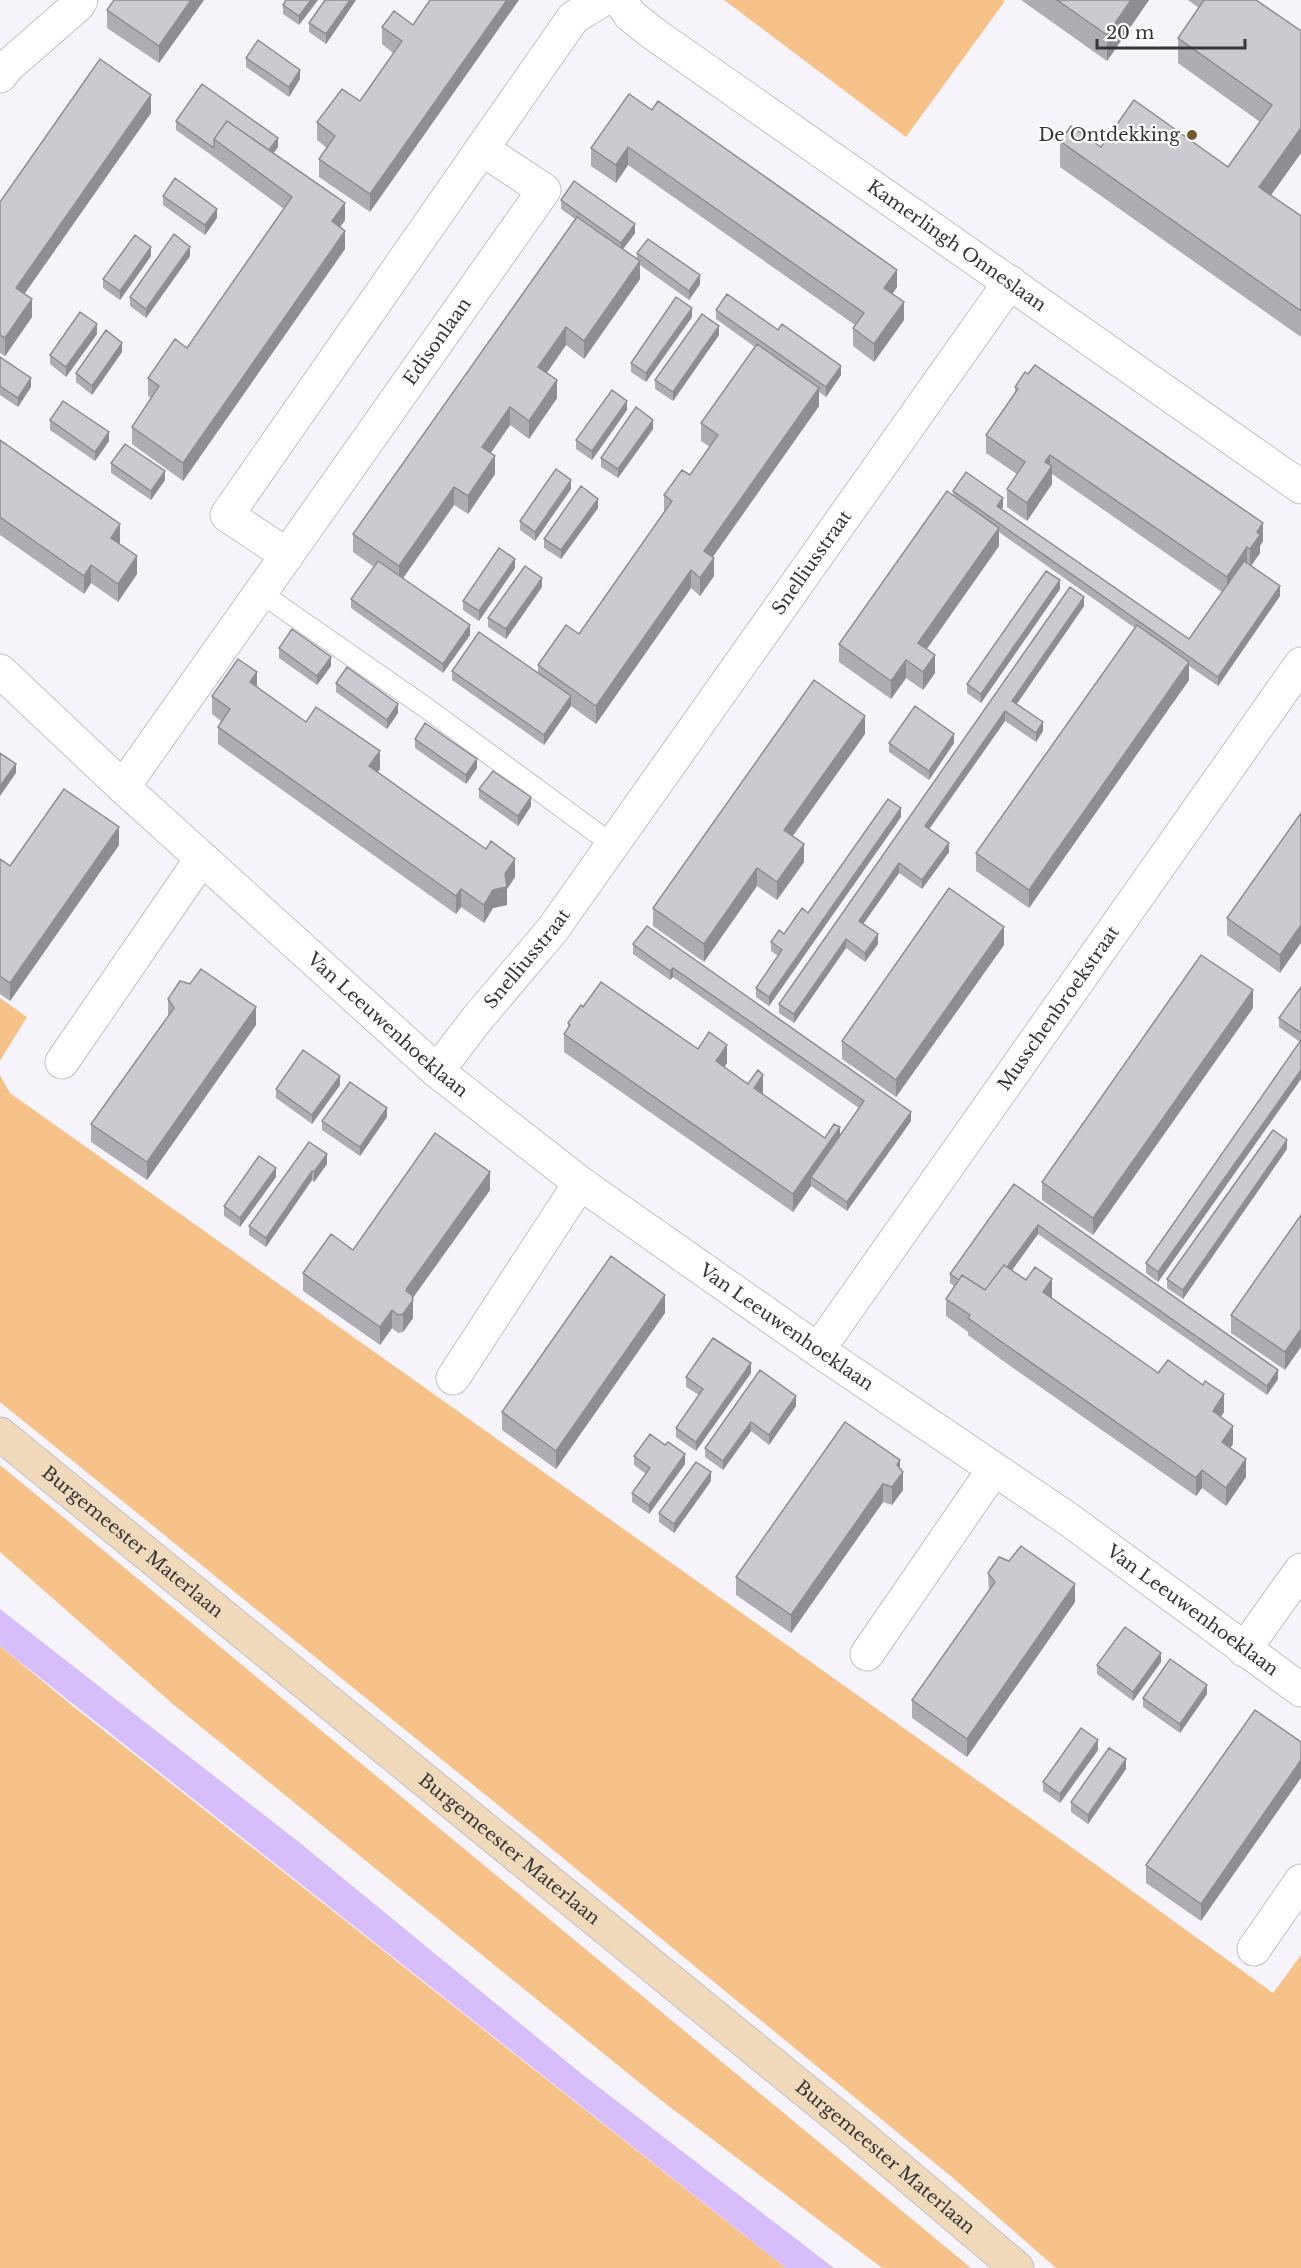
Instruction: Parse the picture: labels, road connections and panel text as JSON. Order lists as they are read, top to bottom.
{
  "streets": {
    "main road": ["Burgemeester Materlaan"],
    "street": [
      "Kamerlingh Onneslaan",
      "Edisonlaan",
      "Snelliusstraat",
      "Musschenbroekstraat",
      "Van Leeuwenhoeklaan"
    ]
  },
  "crossings": [
    ["Kamerlingh Onneslaan", "Snelliusstraat"],
    ["Edisonlaan", "Van Leeuwenhoeklaan"],
    ["Snelliusstraat", "Van Leeuwenhoeklaan"],
    ["Musschenbroekstraat", "Van Leeuwenhoeklaan"]
  ],
  "places": ["De Ontdekking"],
  "scale_bar": "20 m"
}
